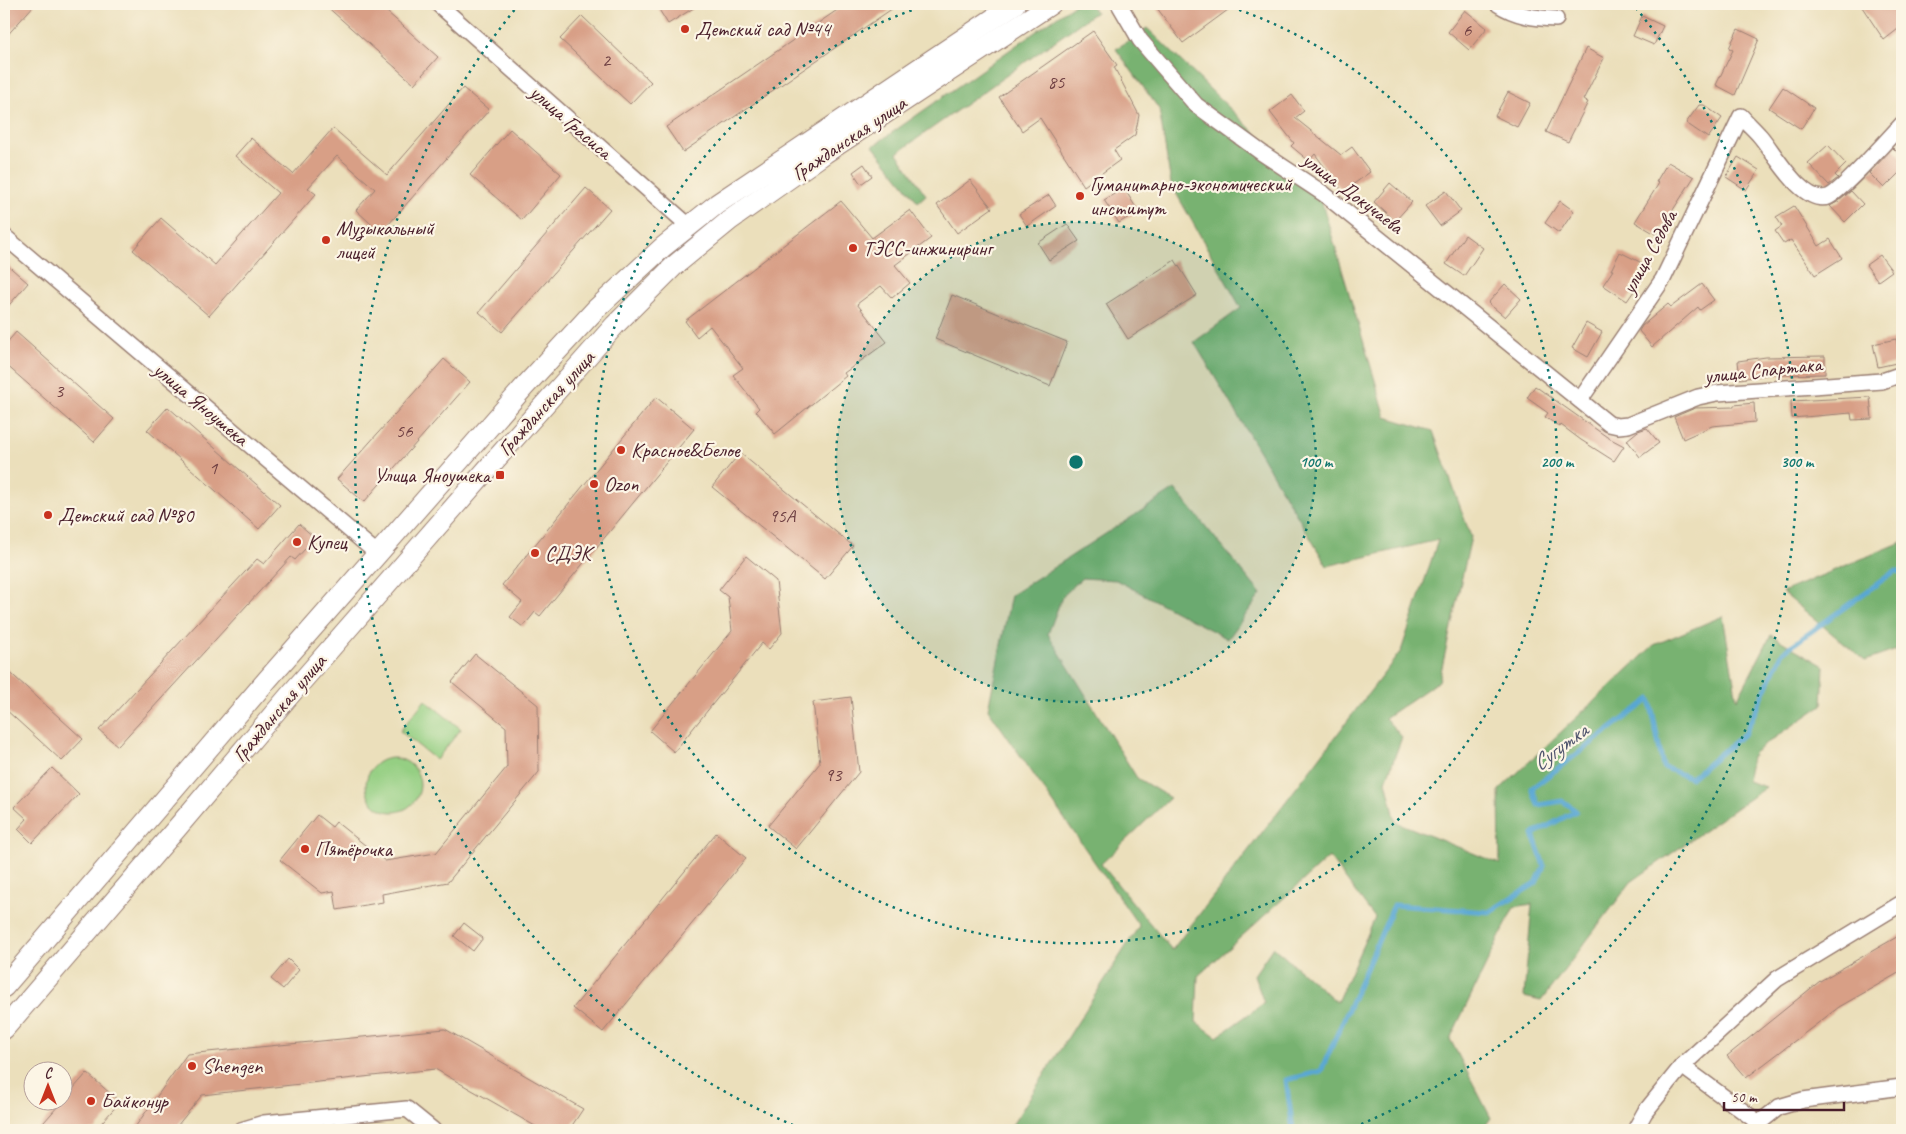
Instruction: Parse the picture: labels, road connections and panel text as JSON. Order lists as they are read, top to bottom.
{
  "streets": {
    "main road": ["улица Грасиса", "Гражданская улица", "улица Яноушека"],
    "street": ["улица Докучаева", "улица Седова", "улица Спартака"]
  },
  "crossings": [
    ["улица Грасиса", "Гражданская улица"],
    ["Гражданская улица", "улица Яноушека"],
    ["улица Докучаева", "улица Седова"],
    ["улица Докучаева", "улица Спартака"],
    ["улица Седова", "улица Спартака"]
  ],
  "water": ["Сугутка"],
  "places": {
    "other": [
      "Детский сад №44",
      "Гуманитарно-экономический институт",
      "Музыкальный лицей",
      "ТЭСС-инжиниринг",
      "Красное&Белое",
      "Ozon",
      "Детский сад №80",
      "Купец",
      "СДЭК",
      "Пятёрочка",
      "Shengen",
      "Байконур"
    ],
    "transit": ["Улица Яноушека"]
  },
  "house_numbers": [
    "6",
    "2",
    "85",
    "3",
    "56",
    "1",
    "95А",
    "93"
  ],
  "scale_bar": "50 m",
  "north": "top",
  "rings": ["100 m", "200 m", "300 m"]
}
